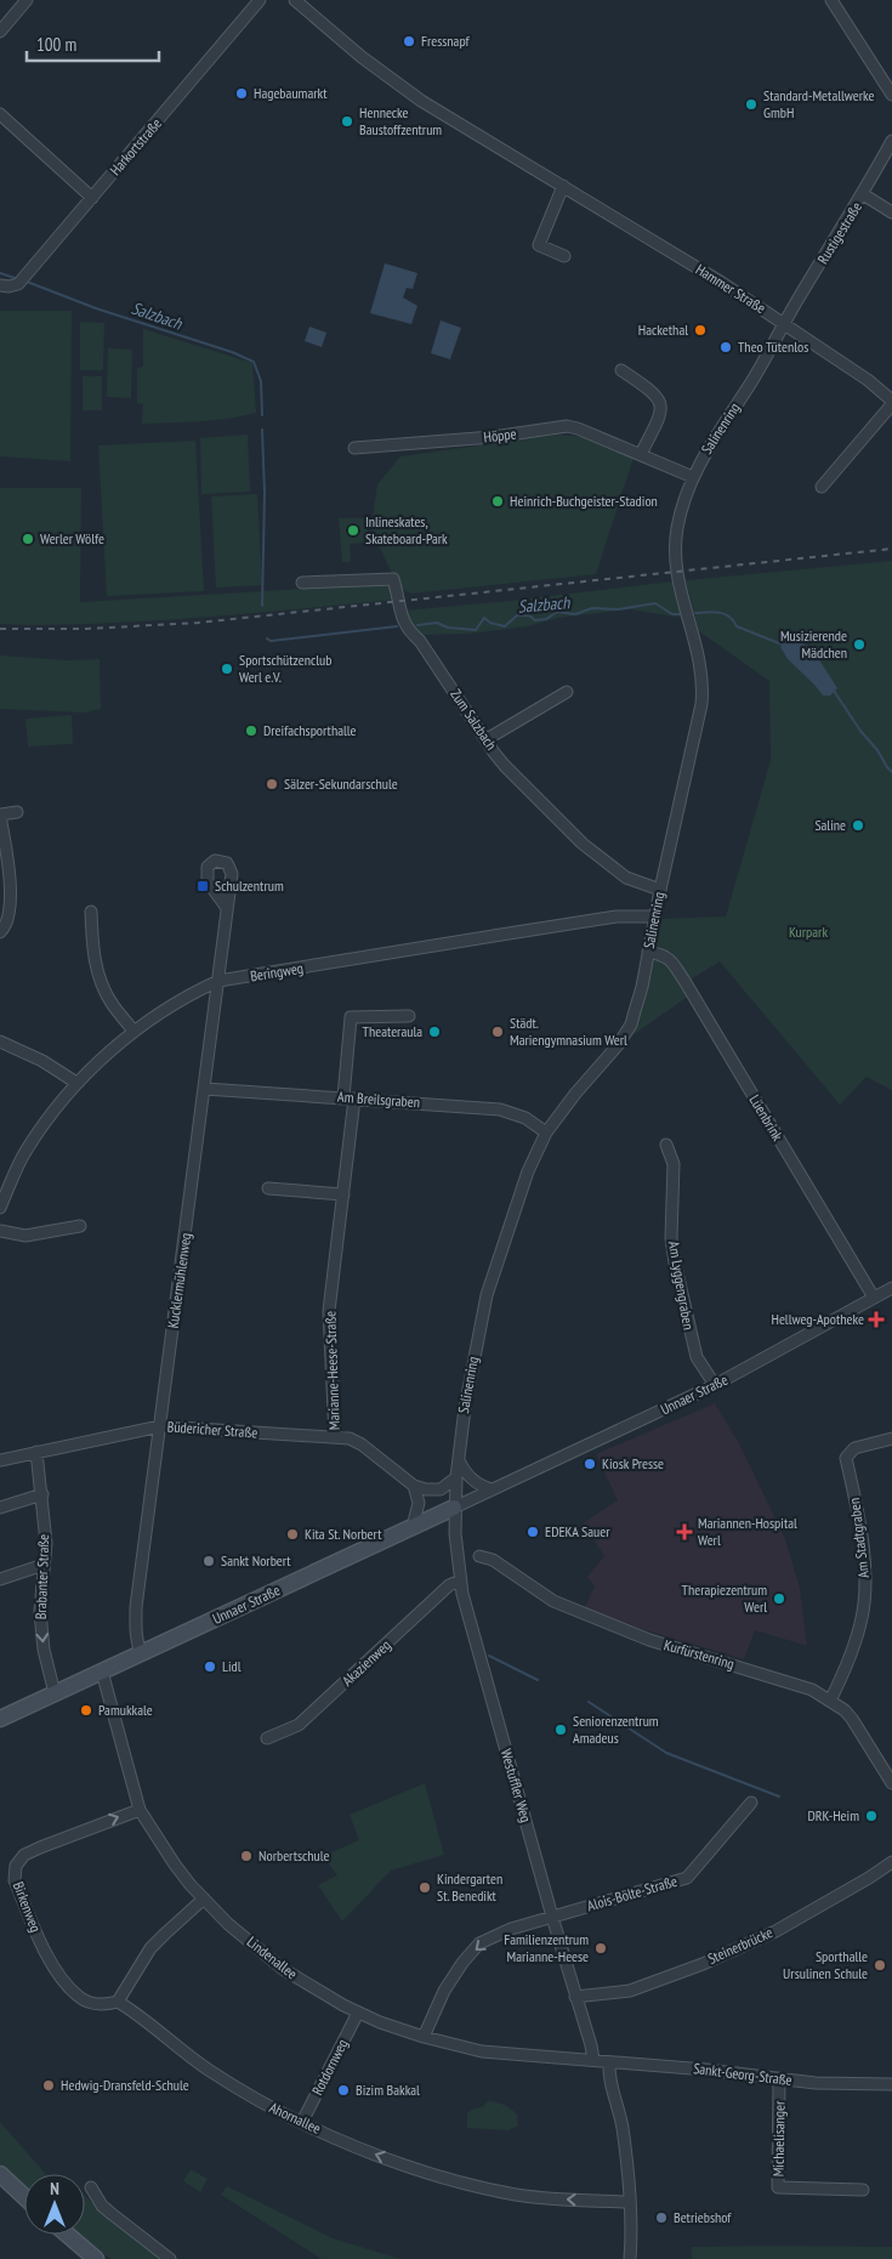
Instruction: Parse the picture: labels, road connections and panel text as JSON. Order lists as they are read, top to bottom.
{
  "streets": {
    "street": [
      "Harkortstraße",
      "Rustigestraße",
      "Hammer Straße",
      "Salinenring",
      "Höppe",
      "Zum Salzbach",
      "Beringweg",
      "Am Breilsgraben",
      "Lüenbrink",
      "Kucklermühlenweg",
      "Am Lyggengraben",
      "Marianne-Heese-Straße",
      "Unnaer Straße",
      "Büdericher Straße",
      "Am Stadtgraben",
      "Brabanter Straße",
      "Kurfürstenring",
      "Akazienweg",
      "Westuffler Weg",
      "Alois-Bölte-Straße",
      "Birkenweg",
      "Steinerbrücke",
      "Lindenallee",
      "Rotdornweg",
      "Sankt-Georg-Straße",
      "Ahornallee",
      "Michaelisanger"
    ]
  },
  "crossings": [
    ["Rustigestraße", "Hammer Straße"],
    ["Rustigestraße", "Salinenring"],
    ["Hammer Straße", "Salinenring"],
    ["Salinenring", "Höppe"],
    ["Salinenring", "Zum Salzbach"],
    ["Salinenring", "Beringweg"],
    ["Salinenring", "Am Breilsgraben"],
    ["Salinenring", "Lüenbrink"],
    ["Salinenring", "Unnaer Straße"],
    ["Salinenring", "Westuffler Weg"],
    ["Beringweg", "Kucklermühlenweg"],
    ["Am Breilsgraben", "Kucklermühlenweg"],
    ["Am Breilsgraben", "Marianne-Heese-Straße"],
    ["Lüenbrink", "Unnaer Straße"],
    ["Kucklermühlenweg", "Unnaer Straße"],
    ["Kucklermühlenweg", "Büdericher Straße"],
    ["Am Lyggengraben", "Unnaer Straße"],
    ["Marianne-Heese-Straße", "Büdericher Straße"],
    ["Unnaer Straße", "Brabanter Straße"],
    ["Unnaer Straße", "Westuffler Weg"],
    ["Unnaer Straße", "Lindenallee"],
    ["Büdericher Straße", "Brabanter Straße"],
    ["Am Stadtgraben", "Kurfürstenring"],
    ["Akazienweg", "Westuffler Weg"],
    ["Westuffler Weg", "Alois-Bölte-Straße"],
    ["Westuffler Weg", "Steinerbrücke"],
    ["Westuffler Weg", "Lindenallee"],
    ["Westuffler Weg", "Sankt-Georg-Straße"],
    ["Alois-Bölte-Straße", "Lindenallee"],
    ["Birkenweg", "Lindenallee"],
    ["Birkenweg", "Ahornallee"],
    ["Lindenallee", "Rotdornweg"],
    ["Lindenallee", "Sankt-Georg-Straße"],
    ["Rotdornweg", "Ahornallee"],
    ["Sankt-Georg-Straße", "Michaelisanger"]
  ],
  "one_way": ["Brabanter Straße", "Alois-Bölte-Straße", "Ahornallee"],
  "water": ["Salzbach"],
  "parks": ["Kurpark"],
  "places": {
    "other": [
      "Fressnapf",
      "Hagebaumarkt",
      "Standard-Metallwerke GmbH",
      "Hennecke Baustoffzentrum",
      "Hackethal",
      "Theo Tütenlos",
      "Heinrich-Buchgeister-Stadion",
      "Inlineskates, Skateboard-Park",
      "Werler Wölfe",
      "Musizierende Mädchen",
      "Sportschützenclub Werl e.V.",
      "Dreifachsporthalle",
      "Sälzer-Sekundarschule",
      "Saline",
      "Theateraula",
      "Städt. Mariengymnasium Werl",
      "Kiosk Presse",
      "EDEKA Sauer",
      "Kita St. Norbert",
      "Sankt Norbert",
      "Therapiezentrum Werl",
      "Lidl",
      "Pamukkale",
      "Seniorenzentrum Amadeus",
      "DRK-Heim",
      "Norbertschule",
      "Kindergarten St. Benedikt",
      "Familienzentrum Marianne-Heese",
      "Sporthalle Ursulinen Schule",
      "Hedwig-Dransfeld-Schule",
      "Bizim Bakkal",
      "Betriebshof"
    ],
    "transit": ["Schulzentrum"],
    "health": ["Hellweg-Apotheke", "Mariannen-Hospital Werl"]
  },
  "scale_bar": "100 m",
  "north": "top"
}
